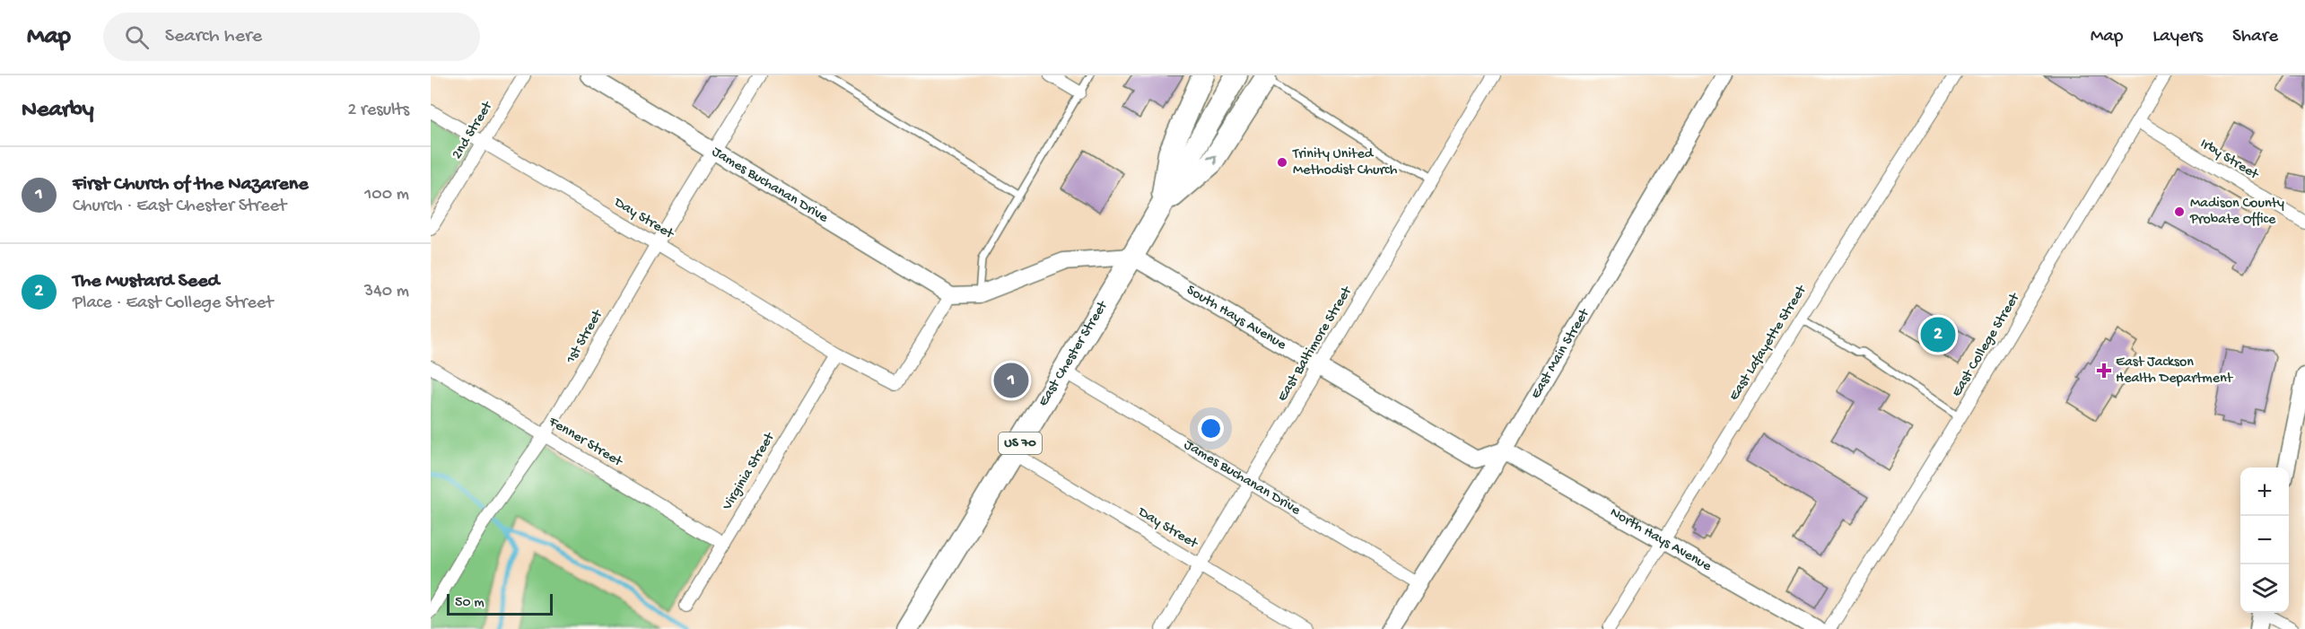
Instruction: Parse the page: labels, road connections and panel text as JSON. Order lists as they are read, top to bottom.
{
  "streets": {
    "highway": ["East Chester Street", "US 70"],
    "street": [
      "2nd Street",
      "Irby Street",
      "James Buchanan Drive",
      "Day Street",
      "South Hays Avenue",
      "1st Street",
      "East Lafayette Street",
      "East Baltimore Street",
      "East College Street",
      "East Main Street",
      "Fenner Street",
      "Virginia Street",
      "North Hays Avenue"
    ]
  },
  "crossings": [
    ["2nd Street", "Day Street"],
    ["Irby Street", "East College Street"],
    ["James Buchanan Drive", "Day Street"],
    ["James Buchanan Drive", "1st Street"],
    ["James Buchanan Drive", "East Baltimore Street"],
    ["James Buchanan Drive", "East Chester Street"],
    ["James Buchanan Drive", "East Main Street"],
    ["Day Street", "1st Street"],
    ["Day Street", "East Baltimore Street"],
    ["Day Street", "East Chester Street"],
    ["Day Street", "Virginia Street"],
    ["South Hays Avenue", "East Baltimore Street"],
    ["South Hays Avenue", "East Chester Street"],
    ["South Hays Avenue", "East Main Street"],
    ["South Hays Avenue", "North Hays Avenue"],
    ["1st Street", "Fenner Street"],
    ["East Lafayette Street", "North Hays Avenue"],
    ["East Main Street", "North Hays Avenue"],
    ["Fenner Street", "Virginia Street"]
  ],
  "places": {
    "other": ["Trinity United Methodist Church", "Madison County Probate Office"],
    "health": ["East Jackson Health Department"]
  },
  "scale_bar": "50 m",
  "page": {
    "header": "Map",
    "search": "Search here",
    "nav": ["Map", "Layers", "Share"],
    "heading": ["Nearby", "2 results"],
    "list": [
      {
        "mark": "1",
        "name": "First Church of the Nazarene",
        "note": "Church · East Chester Street",
        "value": "100 m"
      },
      {
        "mark": "2",
        "name": "The Mustard Seed",
        "note": "Place · East College Street",
        "value": "340 m"
      }
    ],
    "pins": ["2", "1"],
    "map_buttons": ["+", "−"],
    "scale": "50 m"
  }
}
